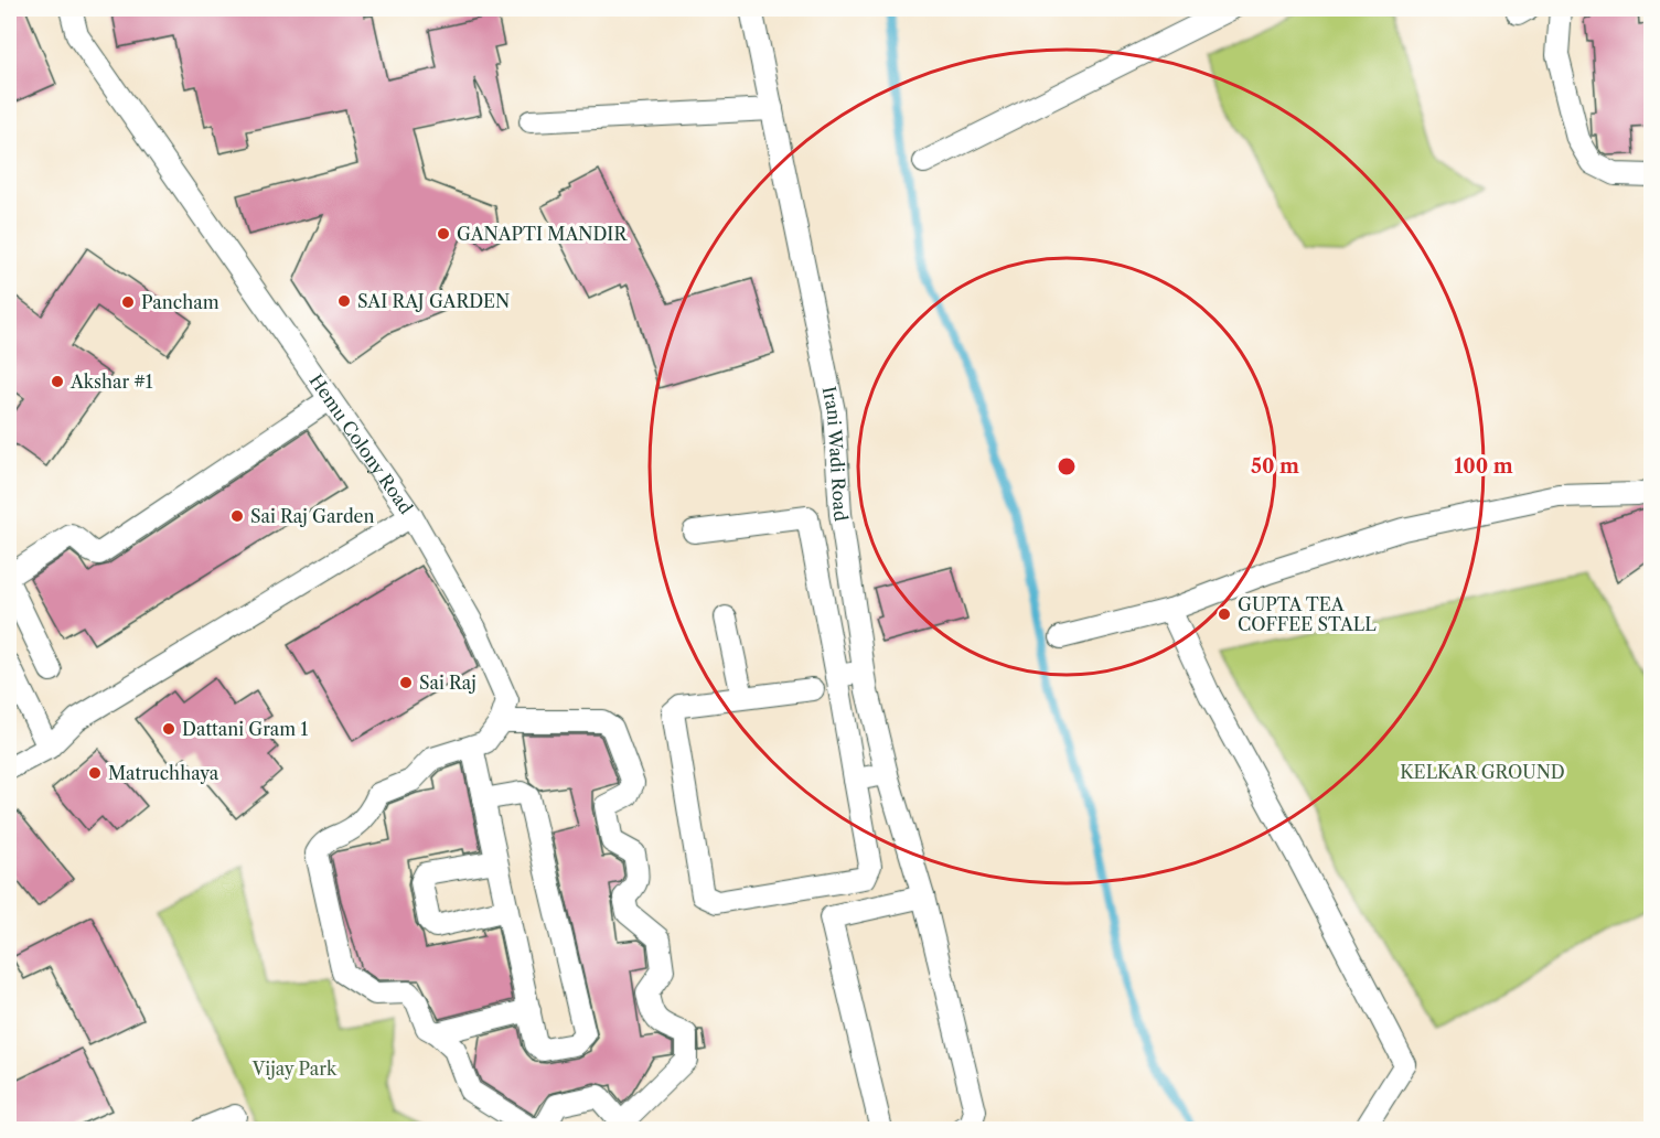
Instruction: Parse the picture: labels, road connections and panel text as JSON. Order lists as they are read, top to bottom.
{
  "streets": {
    "street": ["Hemu Colony Road", "Irani Wadi Road"]
  },
  "parks": ["KELKAR GROUND", "Vijay Park"],
  "places": [
    "GANAPTI MANDIR",
    "SAI RAJ GARDEN",
    "Pancham",
    "Akshar #1",
    "Sai Raj Garden",
    "GUPTA TEA COFFEE STALL",
    "Sai Raj",
    "Dattani Gram 1",
    "Matruchhaya"
  ],
  "rings": ["50 m", "100 m"]
}
